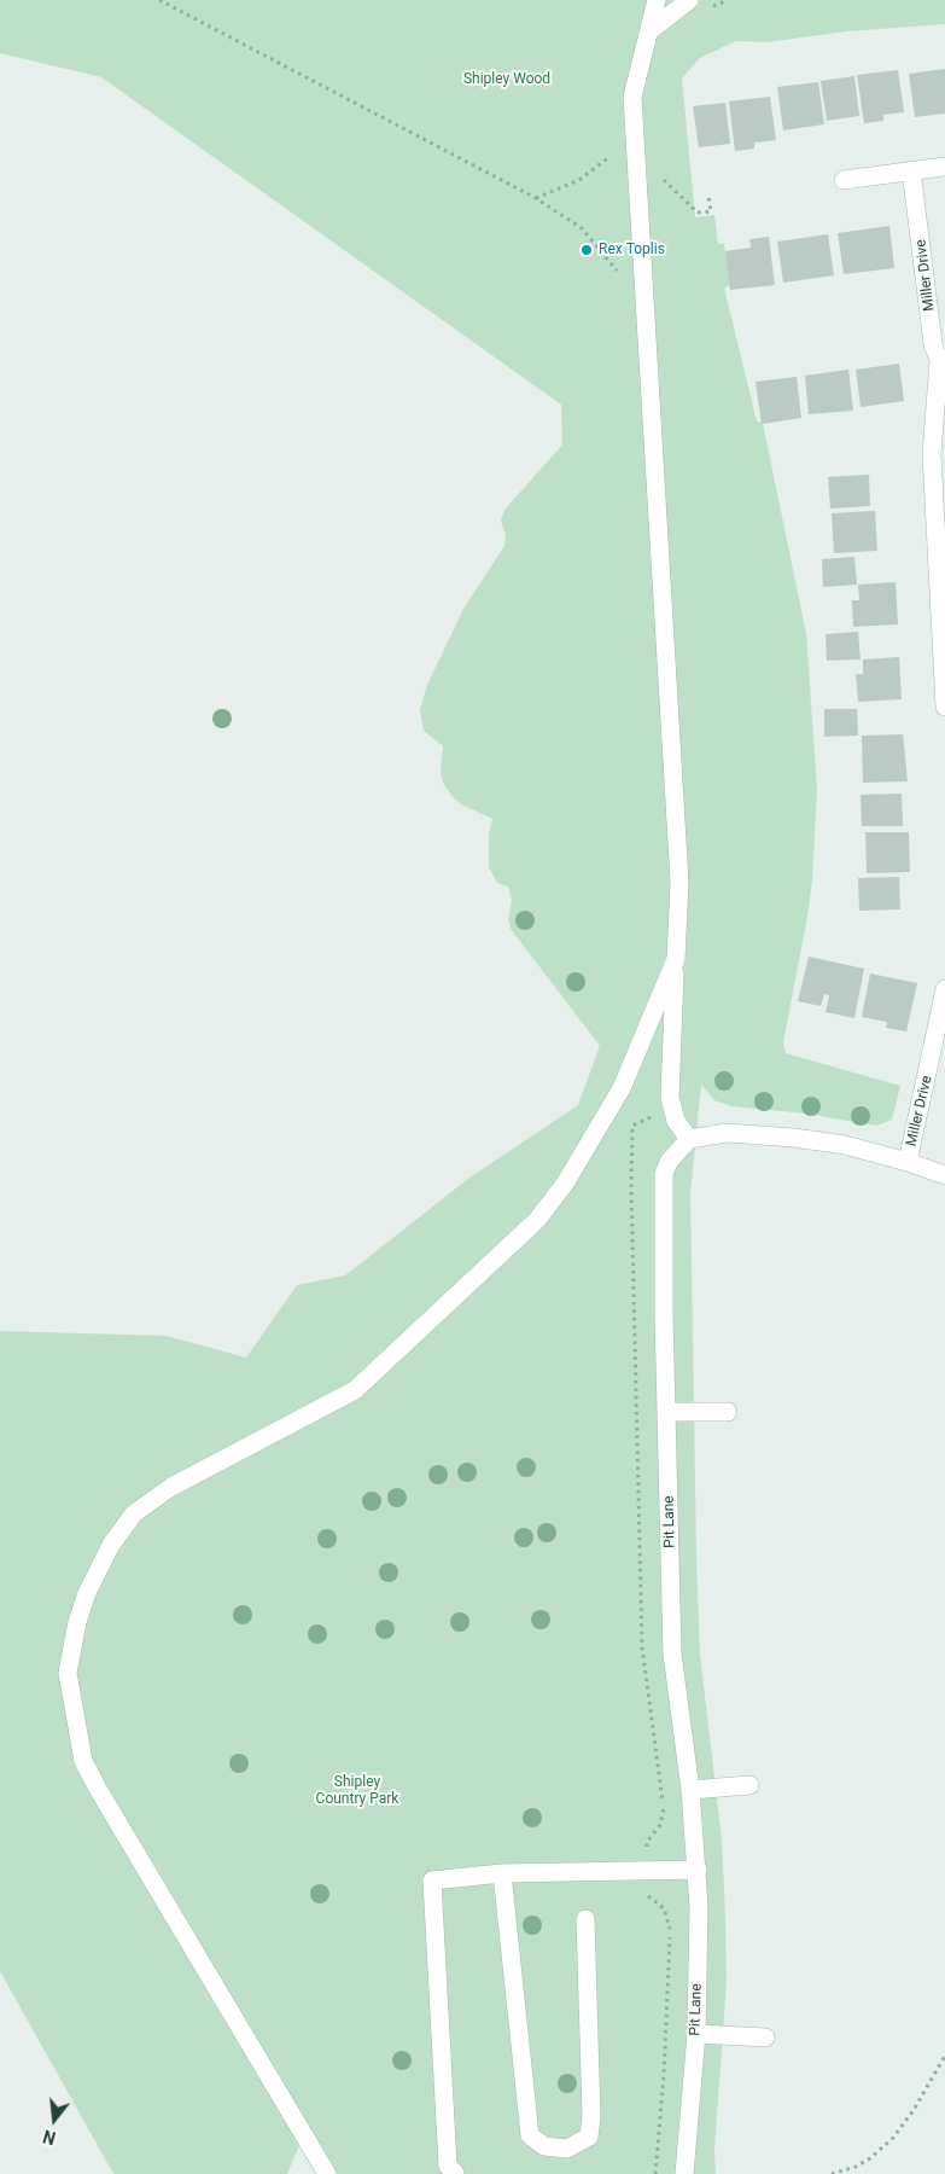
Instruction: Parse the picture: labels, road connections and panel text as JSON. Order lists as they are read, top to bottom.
{
  "streets": {
    "street": ["Miller Drive", "Pit Lane"]
  },
  "parks": ["Shipley Wood", "Shipley Country Park"],
  "places": ["Rex Toplis"],
  "north": "bottom"
}
